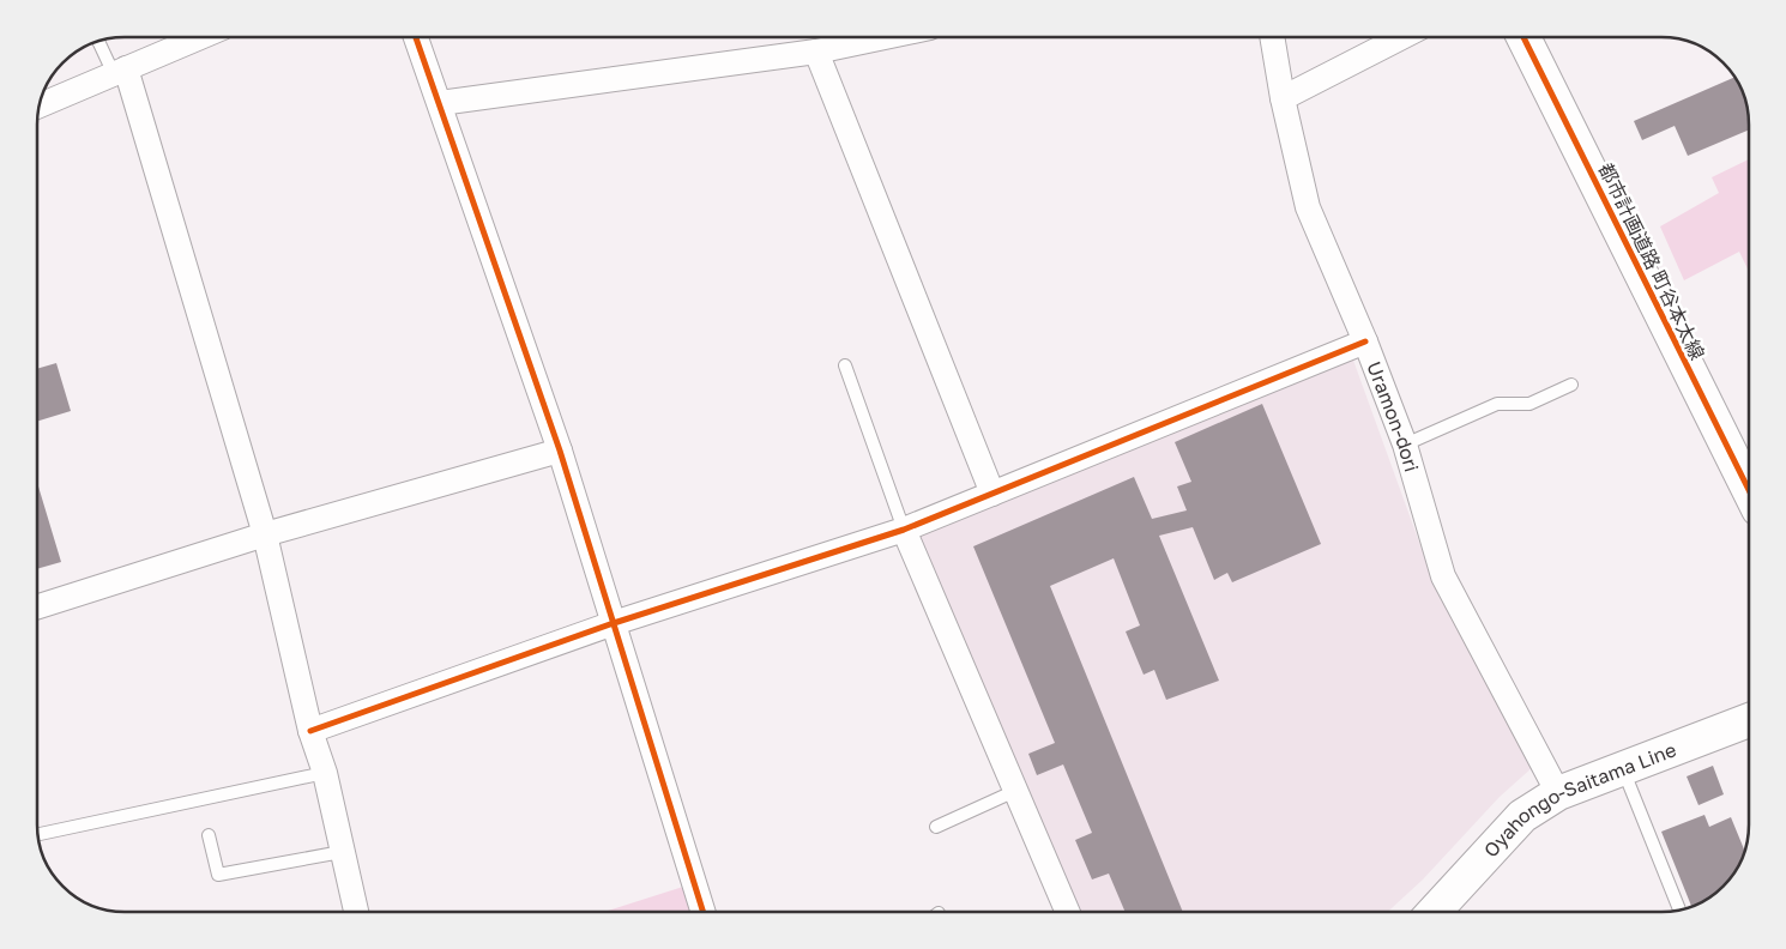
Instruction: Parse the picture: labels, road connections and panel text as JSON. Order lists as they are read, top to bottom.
{
  "streets": {
    "street": ["都市計画道路 町谷本太線", "Uramon-dori", "Oyahongo-Saitama Line"]
  },
  "crossings": [
    ["Uramon-dori", "Oyahongo-Saitama Line"]
  ]
}
